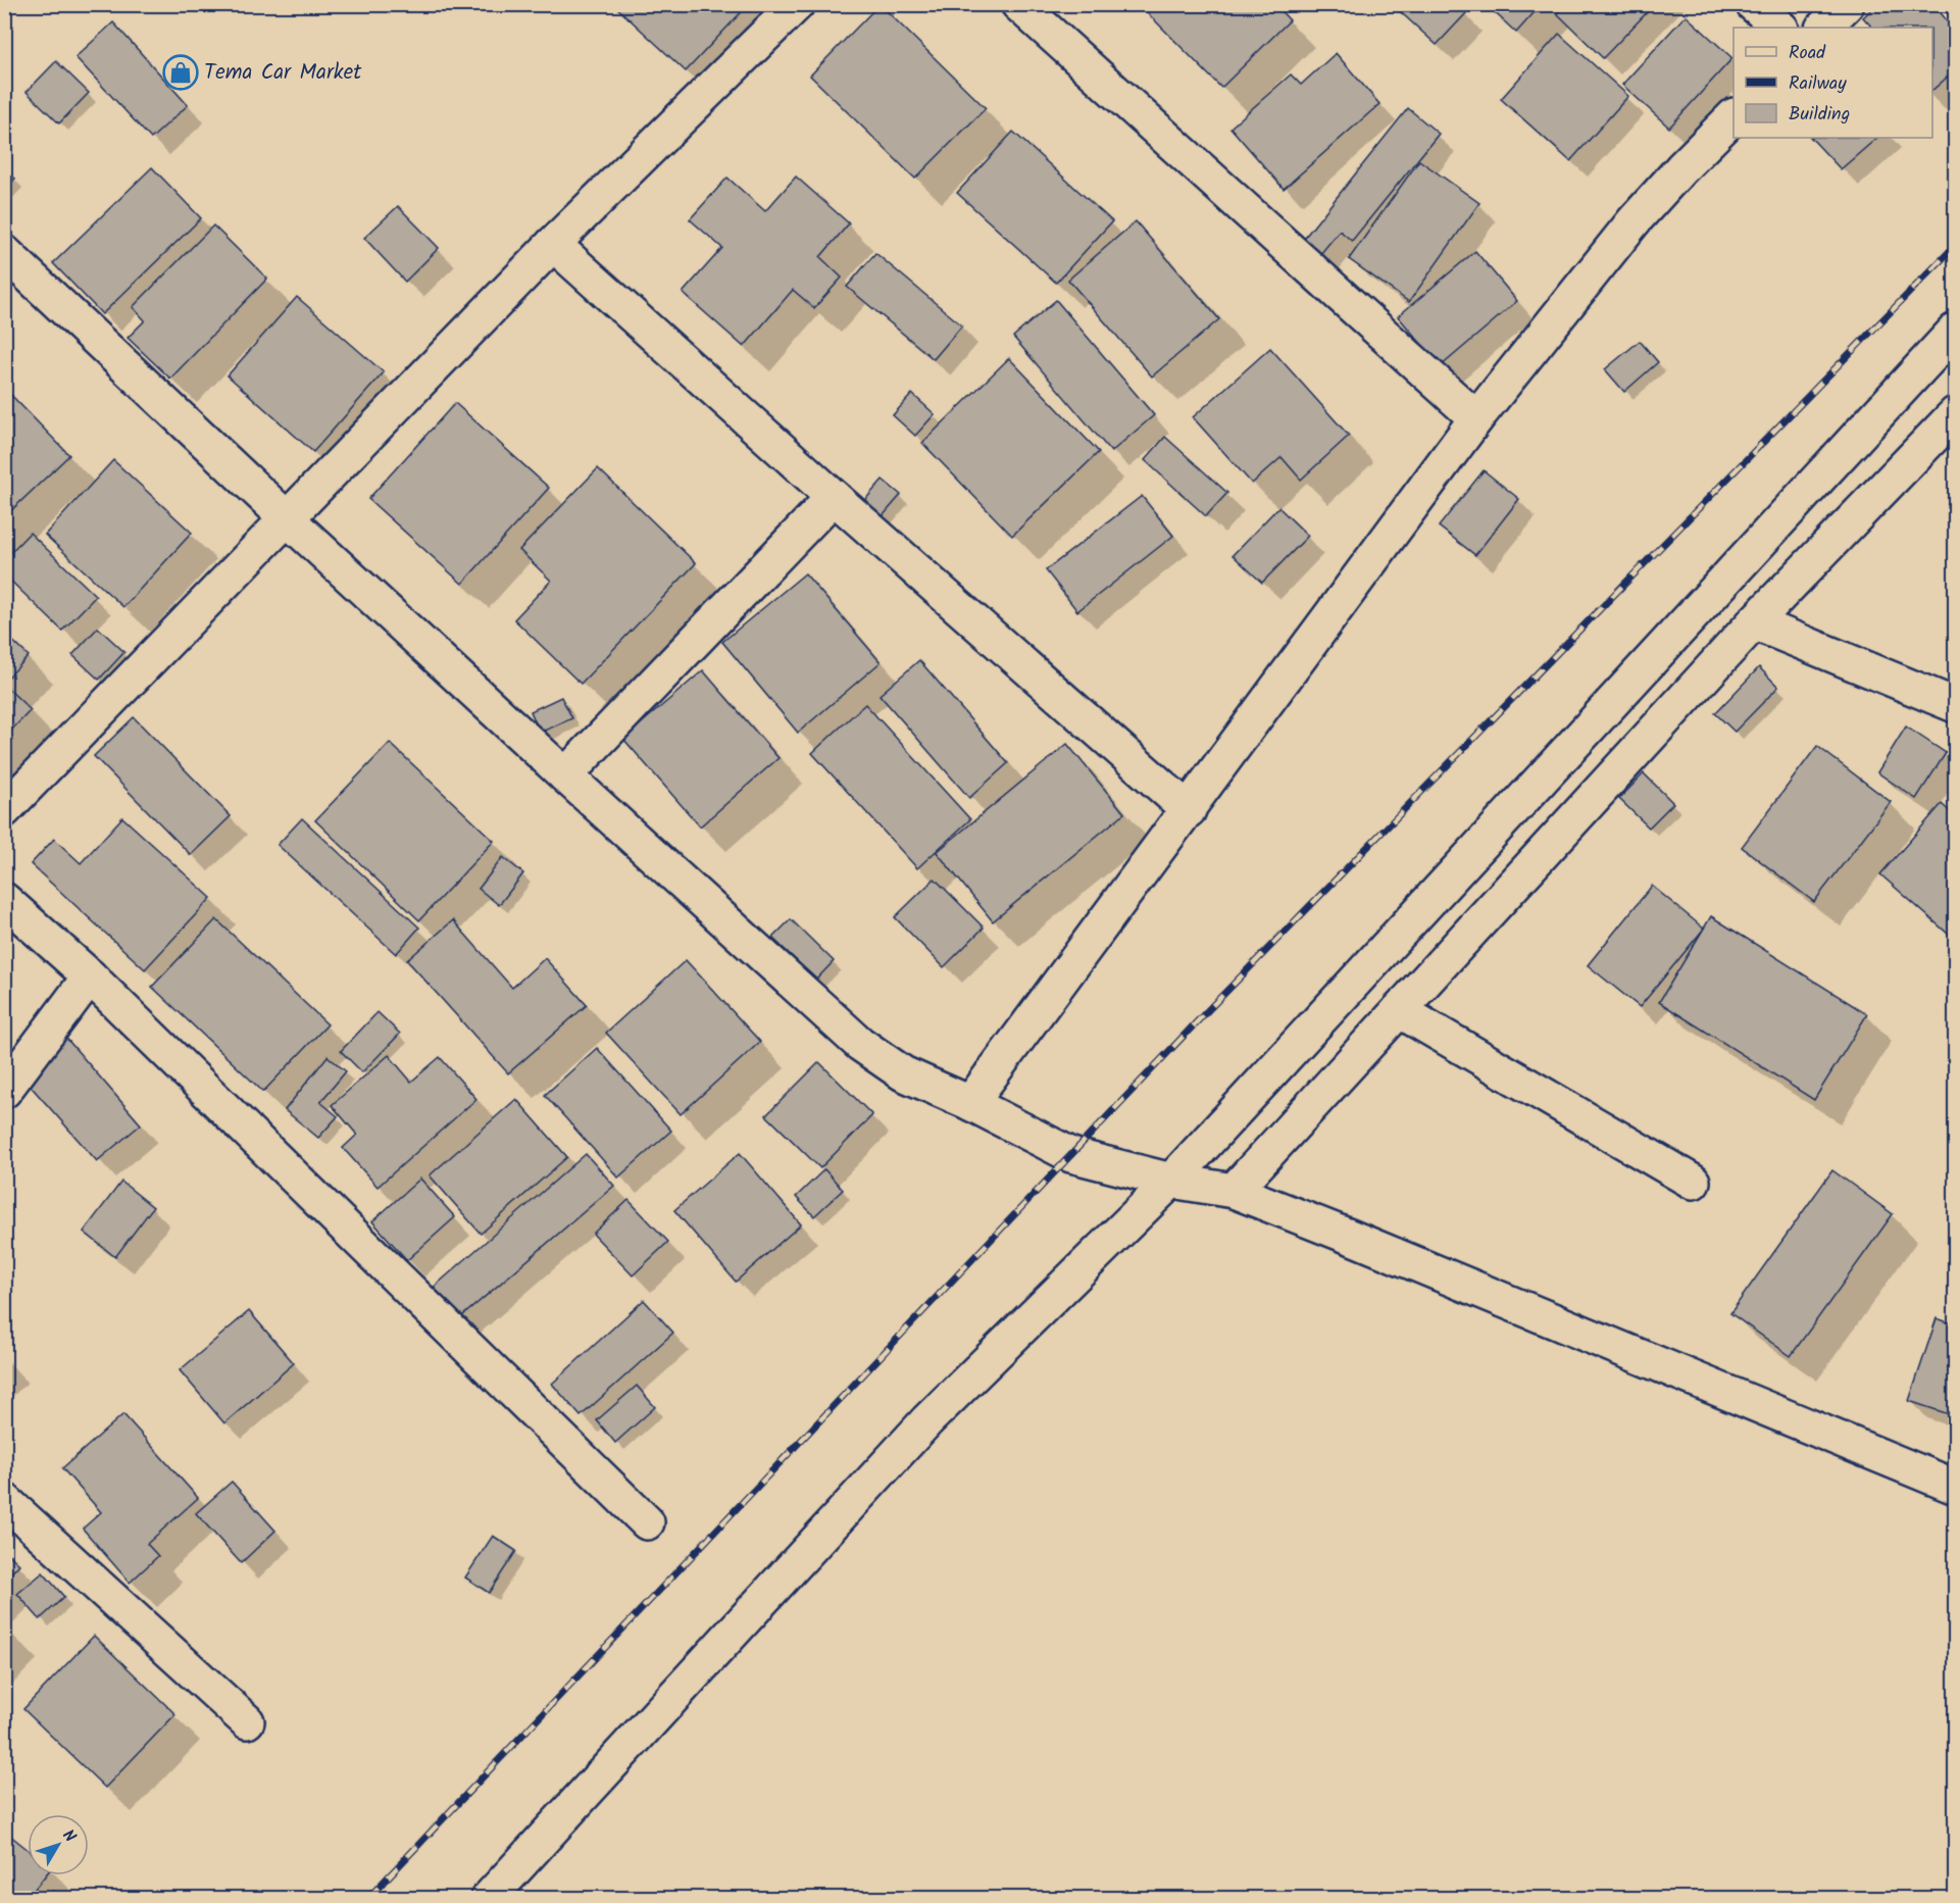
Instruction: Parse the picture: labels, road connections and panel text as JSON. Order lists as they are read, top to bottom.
{
  "places": {
    "shop": ["Tema Car Market"]
  },
  "legend": ["Road", "Railway", "Building"],
  "north": "top right"
}
